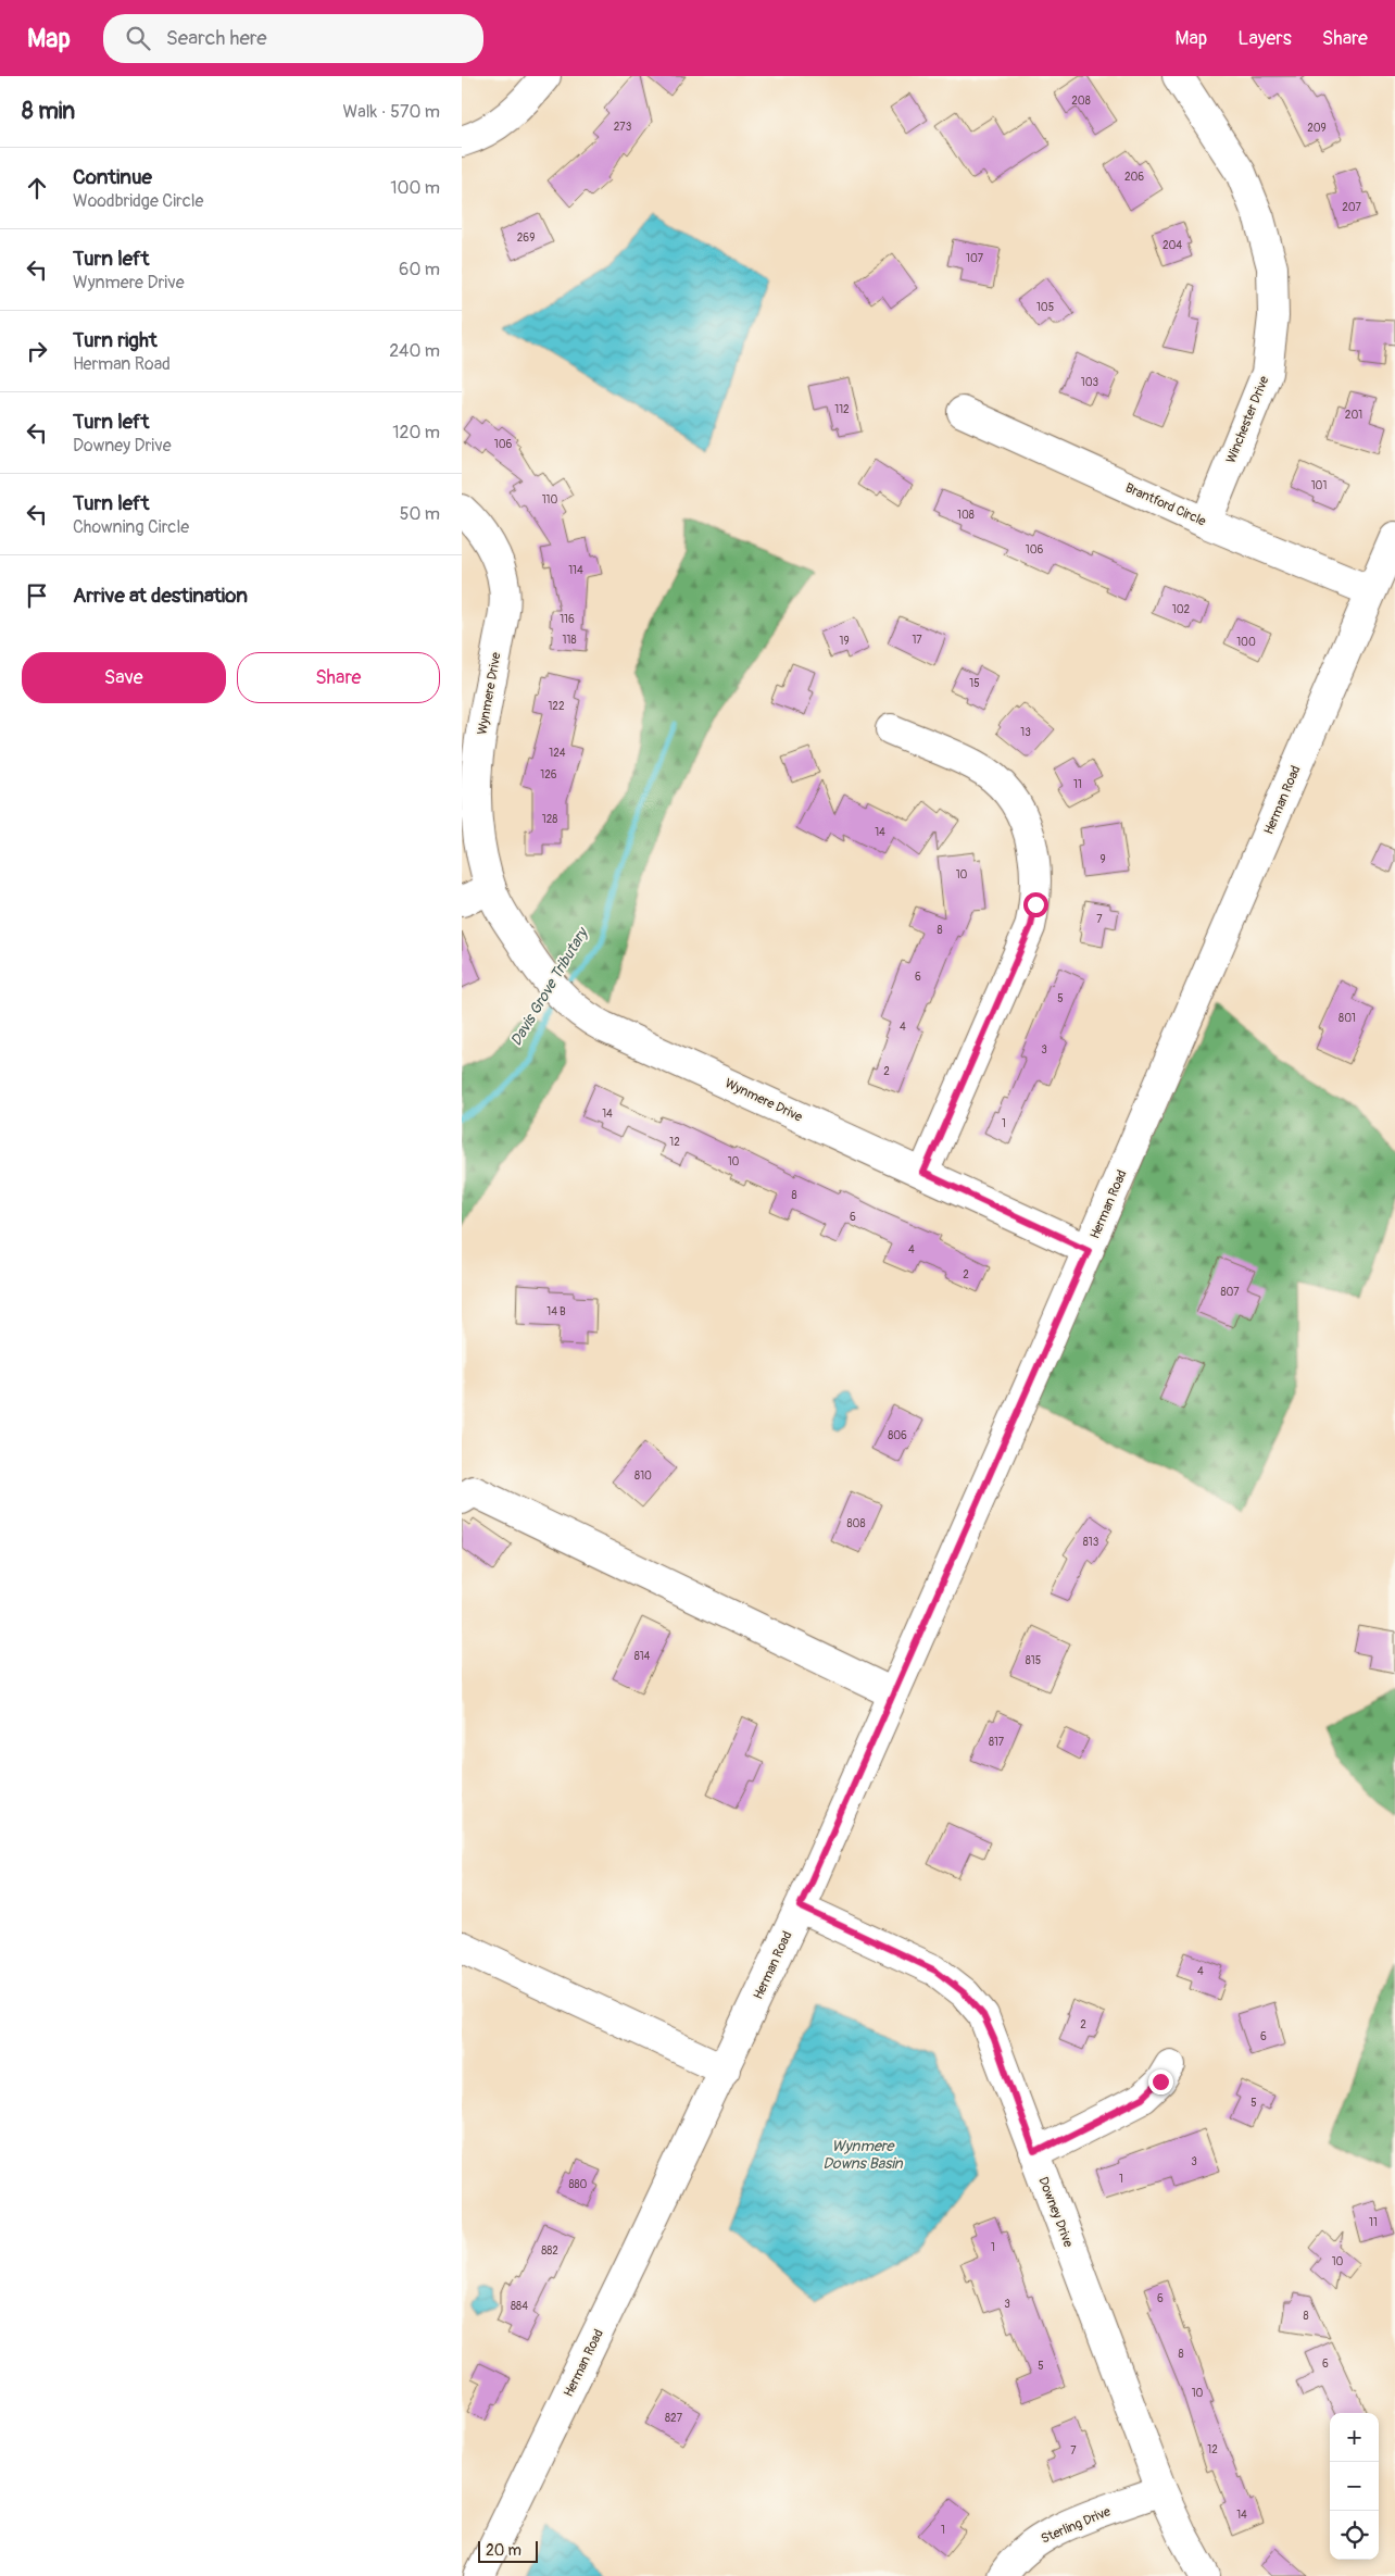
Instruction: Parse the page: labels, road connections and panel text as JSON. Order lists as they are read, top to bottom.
{
  "streets": {
    "street": [
      "Winchester Drive",
      "Brantford Circle",
      "Wynmere Drive",
      "Herman Road",
      "Downey Drive",
      "Sterling Drive"
    ]
  },
  "crossings": [
    ["Winchester Drive", "Brantford Circle"],
    ["Brantford Circle", "Herman Road"],
    ["Wynmere Drive", "Herman Road"],
    ["Herman Road", "Downey Drive"],
    ["Downey Drive", "Sterling Drive"]
  ],
  "water": ["Davis Grove Tributary", "Wynmere Downs Basin"],
  "house_numbers": [
    "208",
    "273",
    "209",
    "206",
    "207",
    "269",
    "204",
    "107",
    "105",
    "103",
    "112",
    "201",
    "106",
    "101",
    "110",
    "108",
    "106",
    "114",
    "102",
    "116",
    "118",
    "17",
    "19",
    "100",
    "15",
    "122",
    "13",
    "124",
    "126",
    "11",
    "128",
    "14",
    "9",
    "10",
    "7",
    "8",
    "6",
    "5",
    "801",
    "4",
    "3",
    "2",
    "14",
    "1",
    "12",
    "10",
    "8",
    "6",
    "4",
    "2",
    "807",
    "14 B",
    "806",
    "810",
    "808",
    "813",
    "814",
    "815",
    "817",
    "4",
    "2",
    "6",
    "5",
    "3",
    "1",
    "880",
    "11",
    "1",
    "882",
    "10",
    "6",
    "3",
    "884",
    "8",
    "8",
    "6",
    "5",
    "10",
    "827",
    "12",
    "7",
    "14",
    "1"
  ],
  "scale_bar": "20 m",
  "page": {
    "header": "Map",
    "search": "Search here",
    "nav": ["Map", "Layers", "Share"],
    "heading": ["8 min", "Walk · 570 m"],
    "list": [
      ["Continue", "Woodbridge Circle", "100 m"],
      ["Turn left", "Wynmere Drive", "60 m"],
      ["Turn right", "Herman Road", "240 m"],
      ["Turn left", "Downey Drive", "120 m"],
      ["Turn left", "Chowning Circle", "50 m"],
      "Arrive at destination"
    ],
    "buttons": ["Save", "Share"],
    "map_buttons": ["+", "−"],
    "scale": "20 m"
  }
}
